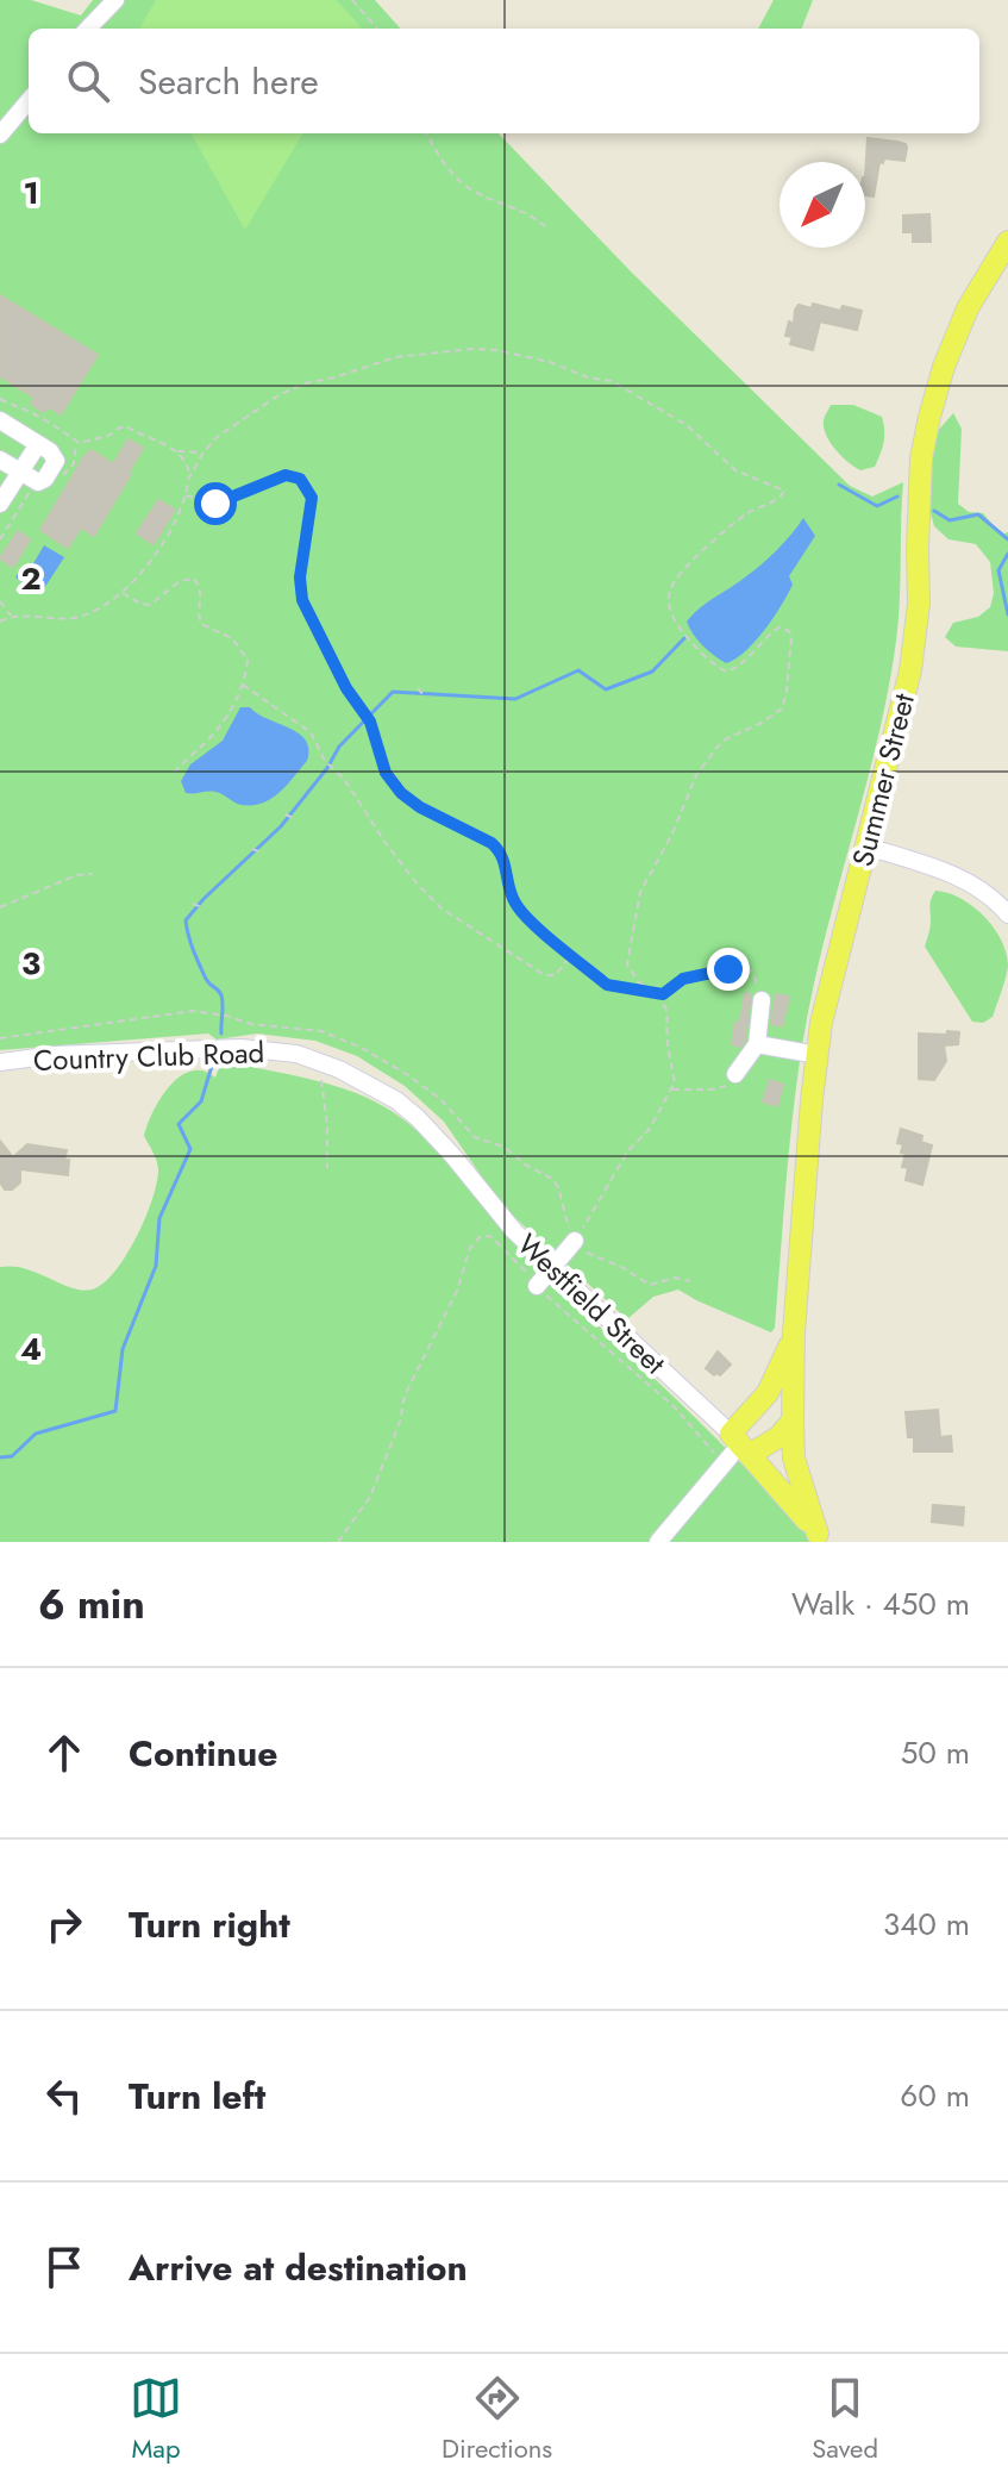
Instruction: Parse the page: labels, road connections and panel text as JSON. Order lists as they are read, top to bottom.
{
  "streets": {
    "main road": ["Summer Street", "Westfield Street"],
    "street": ["Country Club Road"]
  },
  "crossings": [
    ["Summer Street", "Westfield Street"],
    ["Country Club Road", "Westfield Street"]
  ],
  "north": "bottom left",
  "page": {
    "search": "Search here",
    "heading": ["6 min", "Walk · 450 m"],
    "list": [
      ["Continue", "50 m"],
      ["Turn right", "340 m"],
      ["Turn left", "60 m"],
      "Arrive at destination"
    ],
    "nav": ["Map", "Directions", "Saved"]
  },
  "grid": {
    "rows": [
      "1",
      "2",
      "3",
      "4"
    ]
  }
}
